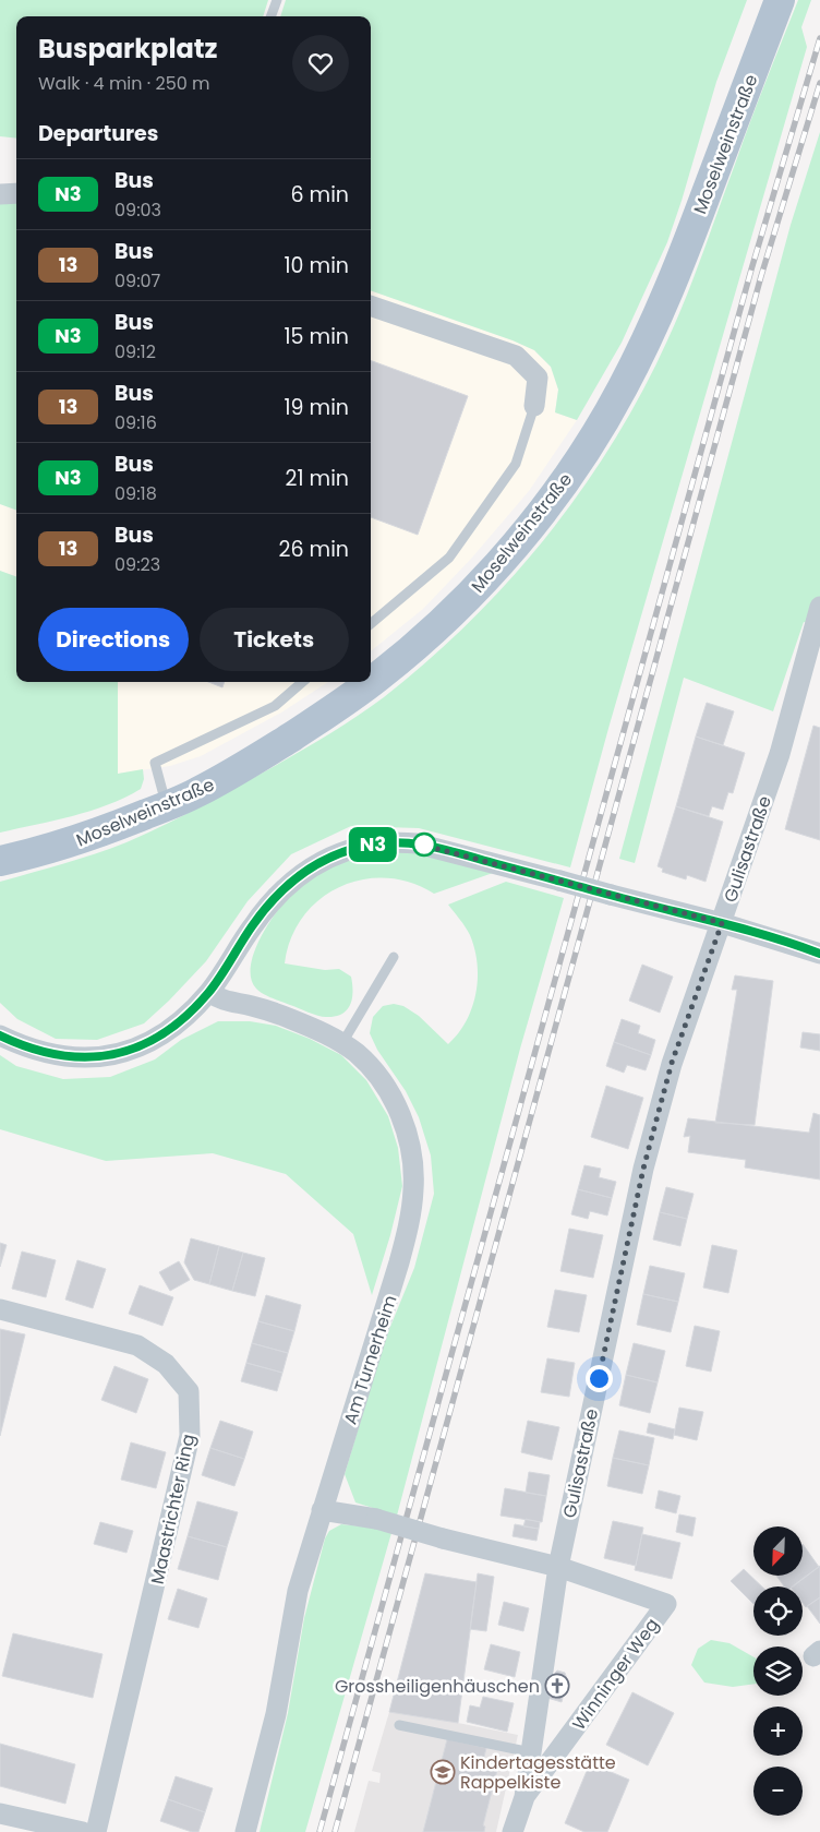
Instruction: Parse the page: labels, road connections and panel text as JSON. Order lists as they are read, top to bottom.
{
  "streets": {
    "main road": ["Moselweinstraße"],
    "street": [
      "Gulisastraße",
      "Am Turnerheim",
      "Maastrichter Ring",
      "Winninger Weg"
    ]
  },
  "crossings": [
    ["Gulisastraße", "Winninger Weg"]
  ],
  "places": {
    "church": ["Grossheiligenhäuschen"],
    "school or university": ["Kindertagesstätte Rappelkiste"]
  },
  "lines": ["bus line N3"],
  "north": "bottom left",
  "page": {
    "on_map": "N3",
    "heading": [
      ["Busparkplatz", "Walk · 4 min · 250 m"],
      "Departures"
    ],
    "list": [
      {
        "mark": "N3",
        "name": "Bus",
        "note": "09:03",
        "value": "6 min"
      },
      {
        "mark": "13",
        "name": "Bus",
        "note": "09:07",
        "value": "10 min"
      },
      {
        "mark": "N3",
        "name": "Bus",
        "note": "09:12",
        "value": "15 min"
      },
      {
        "mark": "13",
        "name": "Bus",
        "note": "09:16",
        "value": "19 min"
      },
      {
        "mark": "N3",
        "name": "Bus",
        "note": "09:18",
        "value": "21 min"
      },
      {
        "mark": "13",
        "name": "Bus",
        "note": "09:23",
        "value": "26 min"
      }
    ],
    "buttons": ["Directions", "Tickets"],
    "map_buttons": ["+", "−"]
  }
}
